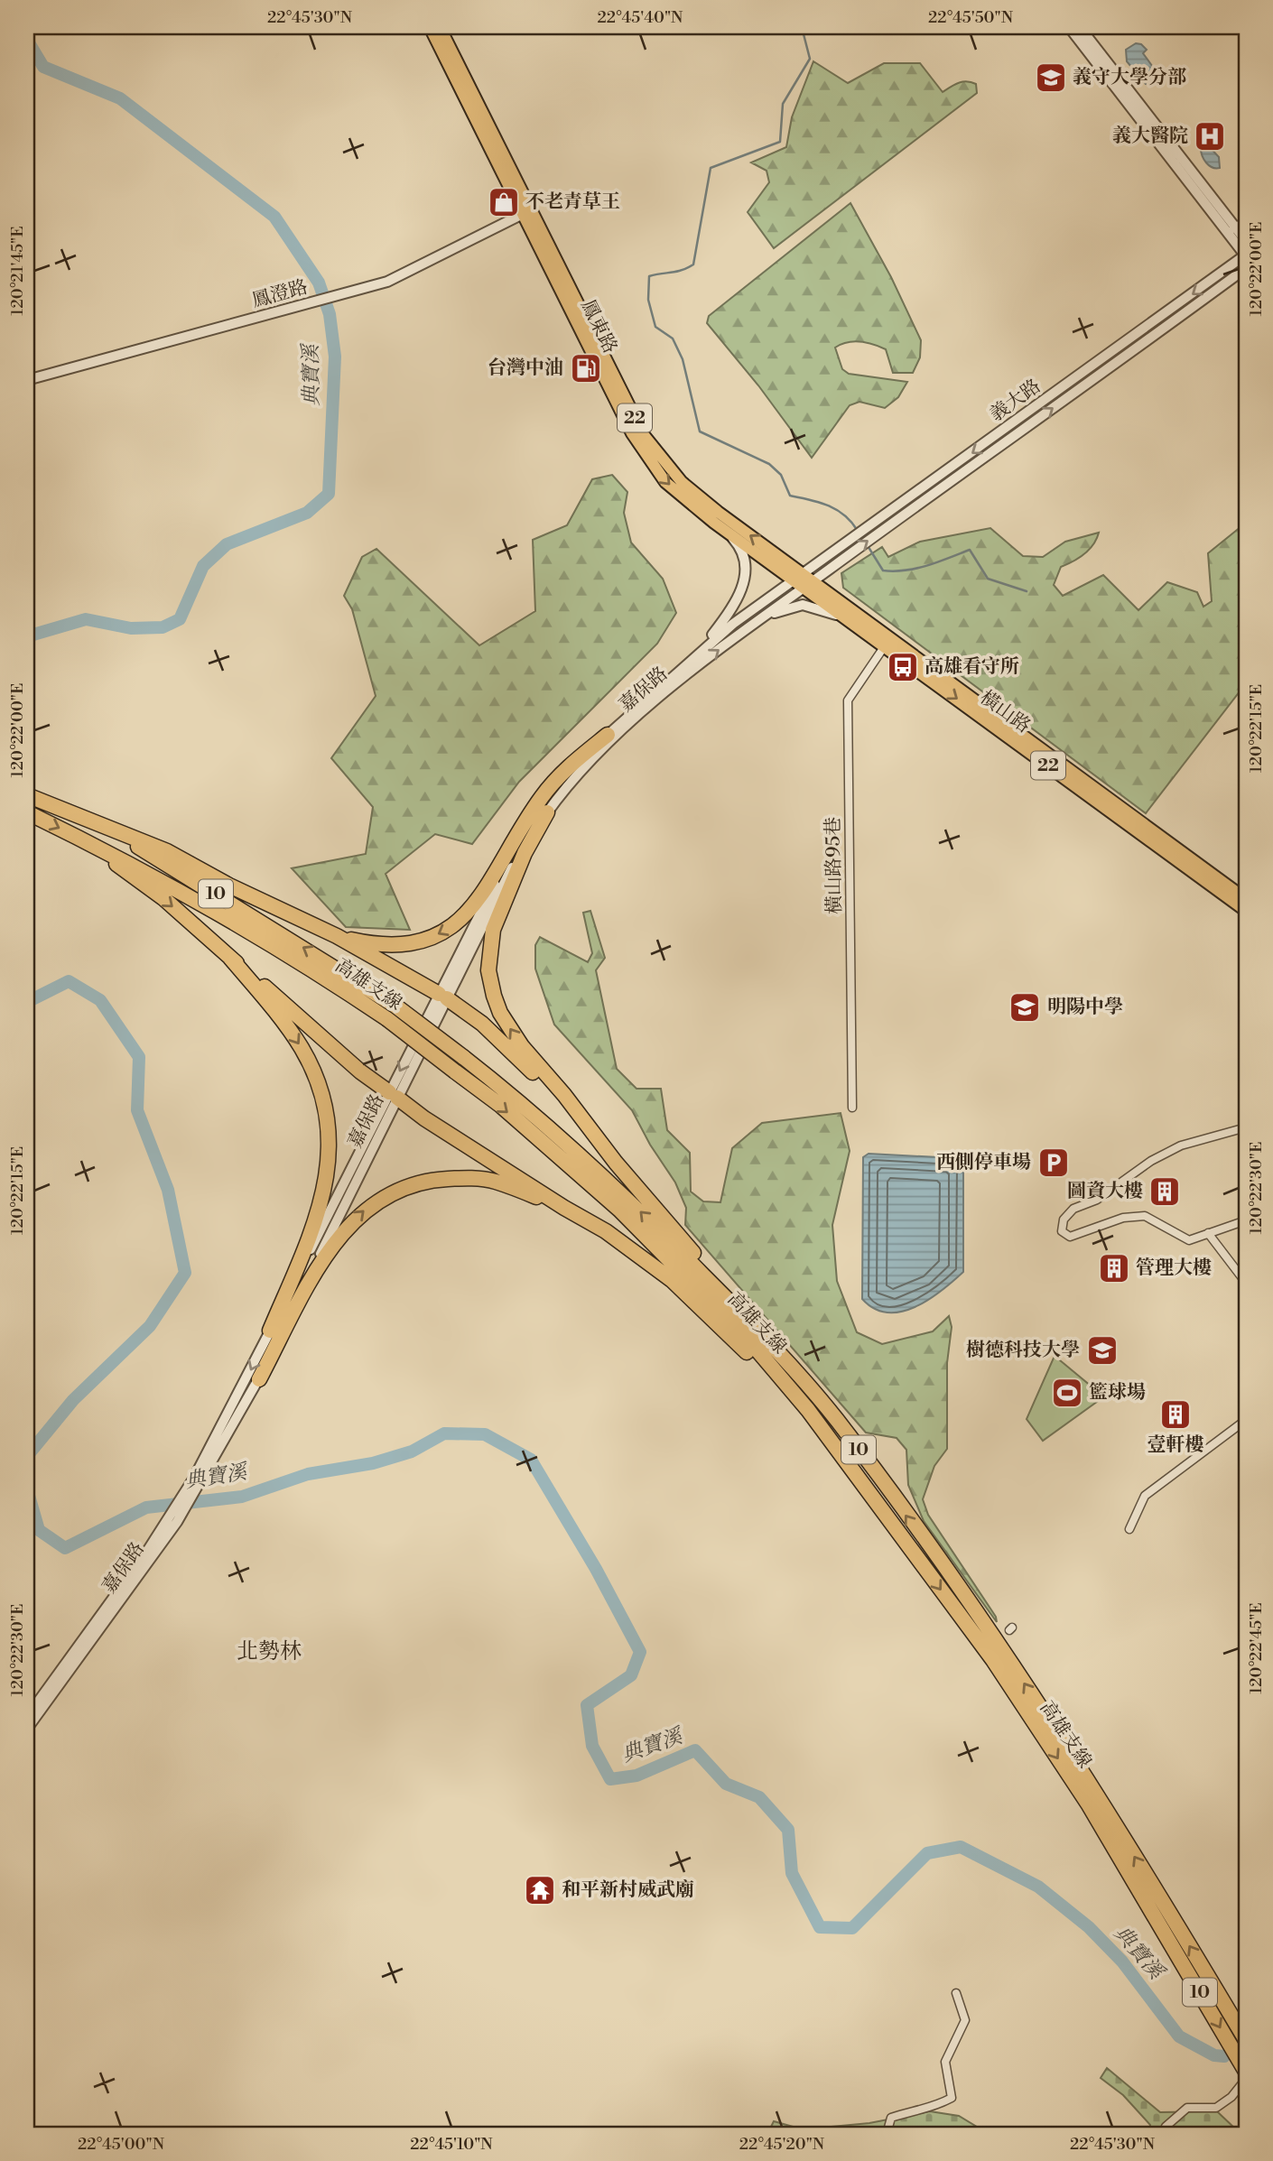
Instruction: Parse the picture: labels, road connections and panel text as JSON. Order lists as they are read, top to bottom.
{
  "streets": {
    "highway": ["10", "高雄支線"],
    "main road": ["鳳東路", "22", "橫山路"],
    "street": [
      "鳳澄路",
      "義大路",
      "嘉保路",
      "橫山路95巷"
    ]
  },
  "crossings": [
    ["鳳澄路", "鳳東路"],
    ["鳳東路", "義大路"],
    ["鳳東路", "嘉保路"],
    ["鳳東路", "橫山路"],
    ["義大路", "嘉保路"],
    ["義大路", "橫山路"],
    ["嘉保路", "橫山路"],
    ["橫山路", "橫山路95巷"]
  ],
  "districts": ["北勢林"],
  "water": ["典寶溪"],
  "places": {
    "school or university": ["義守大學分部", "明陽中學", "樹德科技大學"],
    "hospital": ["義大醫院"],
    "shop": ["不老青草王"],
    "fuel station": ["台灣中油"],
    "bus stop": ["高雄看守所"],
    "parking": ["西側停車場"],
    "building": ["圖資大樓", "管理大樓", "壹軒樓"],
    "sports": ["籃球場"],
    "temple": ["和平新村威武廟"]
  },
  "coordinates": [
    "22°45'30\"N",
    "22°45'40\"N",
    "22°45'50\"N",
    "120°22'00\"E",
    "120°21'45\"E",
    "120°22'15\"E",
    "120°22'30\"E",
    "120°22'45\"E",
    "22°45'00\"N",
    "22°45'10\"N",
    "22°45'20\"N"
  ]
}
